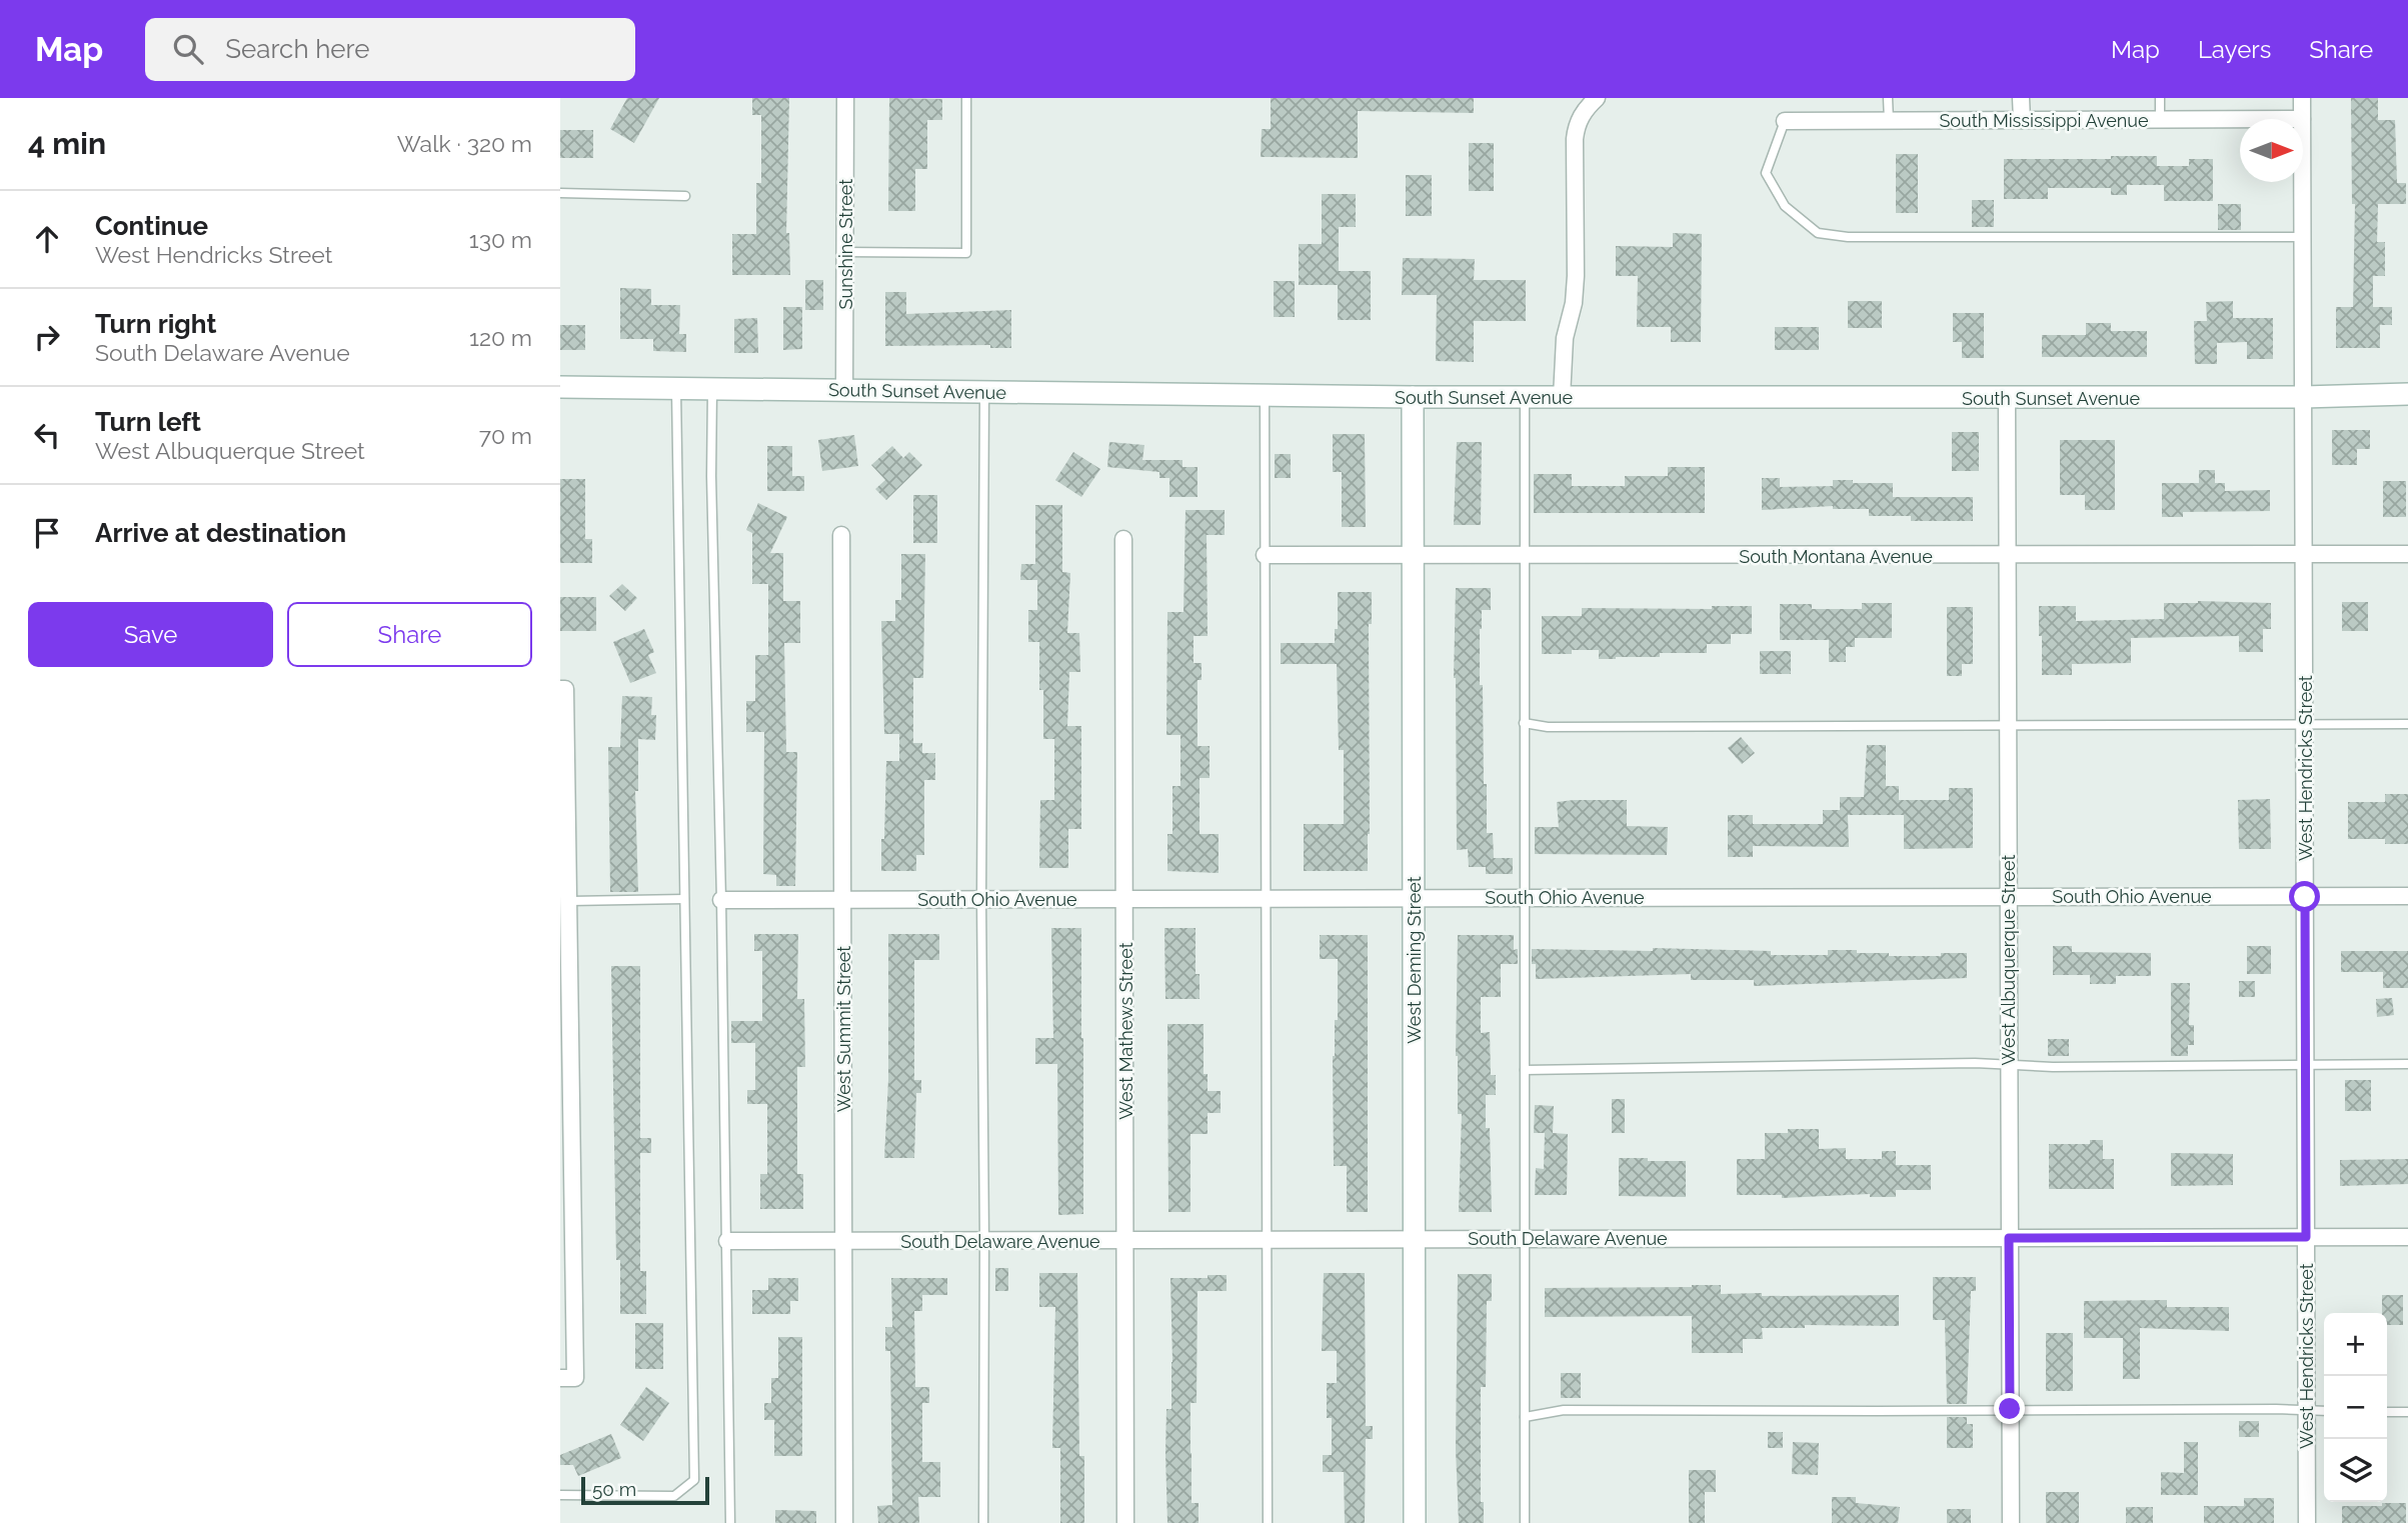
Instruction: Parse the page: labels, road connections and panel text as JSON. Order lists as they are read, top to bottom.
{
  "streets": {
    "main road": ["South Sunset Avenue", "West Deming Street"],
    "street": [
      "South Mississippi Avenue",
      "Sunshine Street",
      "South Montana Avenue",
      "West Hendricks Street",
      "South Ohio Avenue",
      "West Albuquerque Street",
      "West Summit Street",
      "West Mathews Street",
      "South Delaware Avenue"
    ]
  },
  "crossings": [
    ["Sunshine Street", "South Sunset Avenue"],
    ["South Sunset Avenue", "West Hendricks Street"],
    ["South Sunset Avenue", "West Deming Street"],
    ["South Sunset Avenue", "West Albuquerque Street"],
    ["South Montana Avenue", "West Hendricks Street"],
    ["South Montana Avenue", "West Deming Street"],
    ["South Montana Avenue", "West Albuquerque Street"],
    ["West Hendricks Street", "South Ohio Avenue"],
    ["West Hendricks Street", "South Delaware Avenue"],
    ["South Ohio Avenue", "West Deming Street"],
    ["South Ohio Avenue", "West Albuquerque Street"],
    ["South Ohio Avenue", "West Summit Street"],
    ["South Ohio Avenue", "West Mathews Street"],
    ["West Deming Street", "South Delaware Avenue"],
    ["West Albuquerque Street", "South Delaware Avenue"],
    ["West Summit Street", "South Delaware Avenue"],
    ["West Mathews Street", "South Delaware Avenue"]
  ],
  "scale_bar": "50 m",
  "north": "right",
  "page": {
    "header": "Map",
    "search": "Search here",
    "nav": ["Map", "Layers", "Share"],
    "heading": ["4 min", "Walk · 320 m"],
    "list": [
      ["Continue", "West Hendricks Street", "130 m"],
      ["Turn right", "South Delaware Avenue", "120 m"],
      ["Turn left", "West Albuquerque Street", "70 m"],
      "Arrive at destination"
    ],
    "buttons": ["Save", "Share"],
    "map_buttons": ["+", "−"],
    "scale": "50 m"
  }
}
